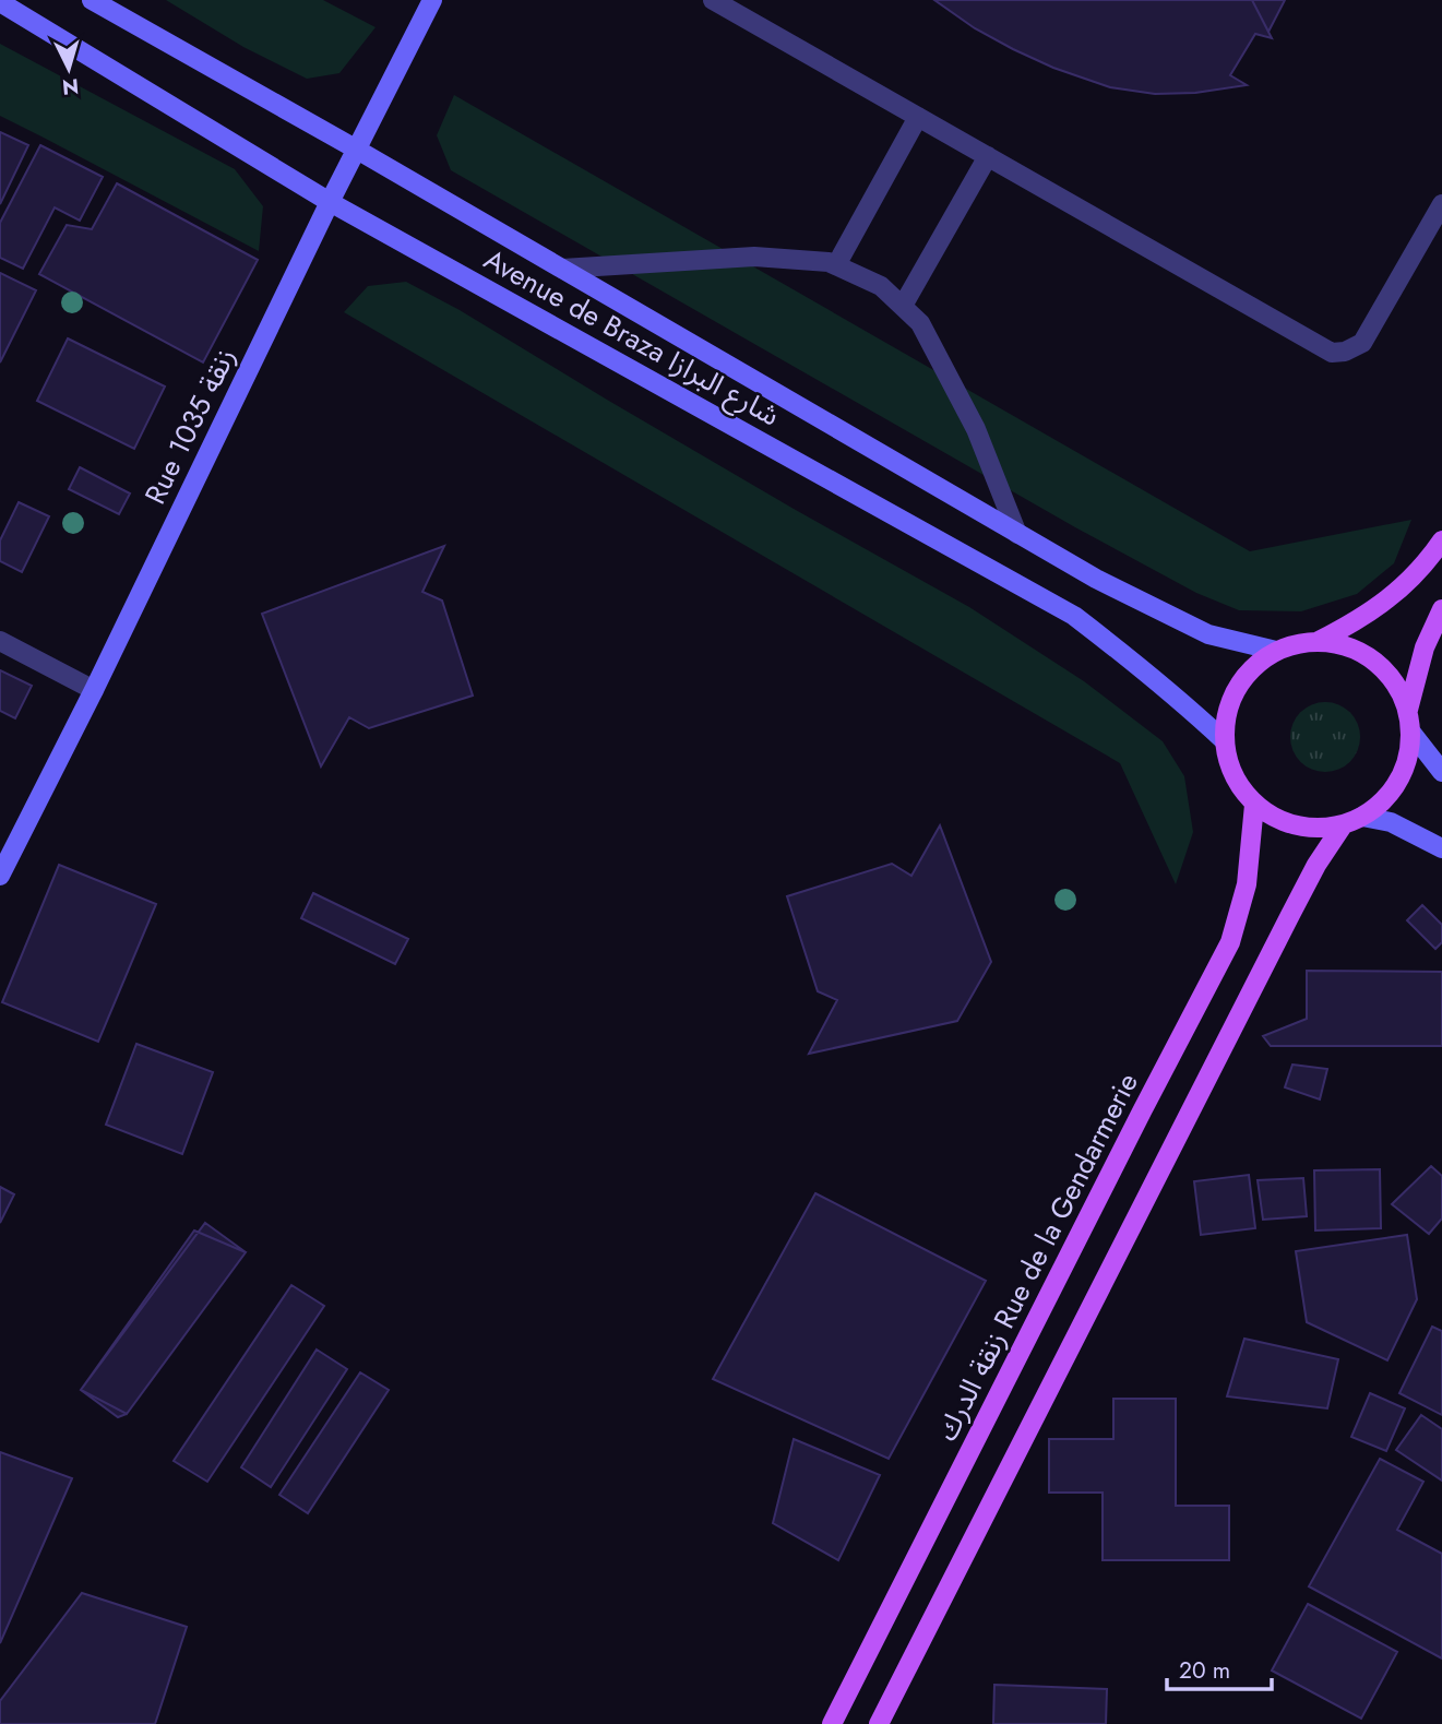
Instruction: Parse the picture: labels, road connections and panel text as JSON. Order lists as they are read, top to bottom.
{
  "streets": {
    "main road": ["Avenue de Braza شارع البرازا", "Rue 1035 زنقة", "زنقة الدرك Rue de la Gendarmerie"]
  },
  "crossings": [
    ["Avenue de Braza شارع البرازا", "Rue 1035 زنقة"],
    ["Avenue de Braza شارع البرازا", "زنقة الدرك Rue de la Gendarmerie"]
  ],
  "scale_bar": "20 m",
  "north": "bottom"
}
